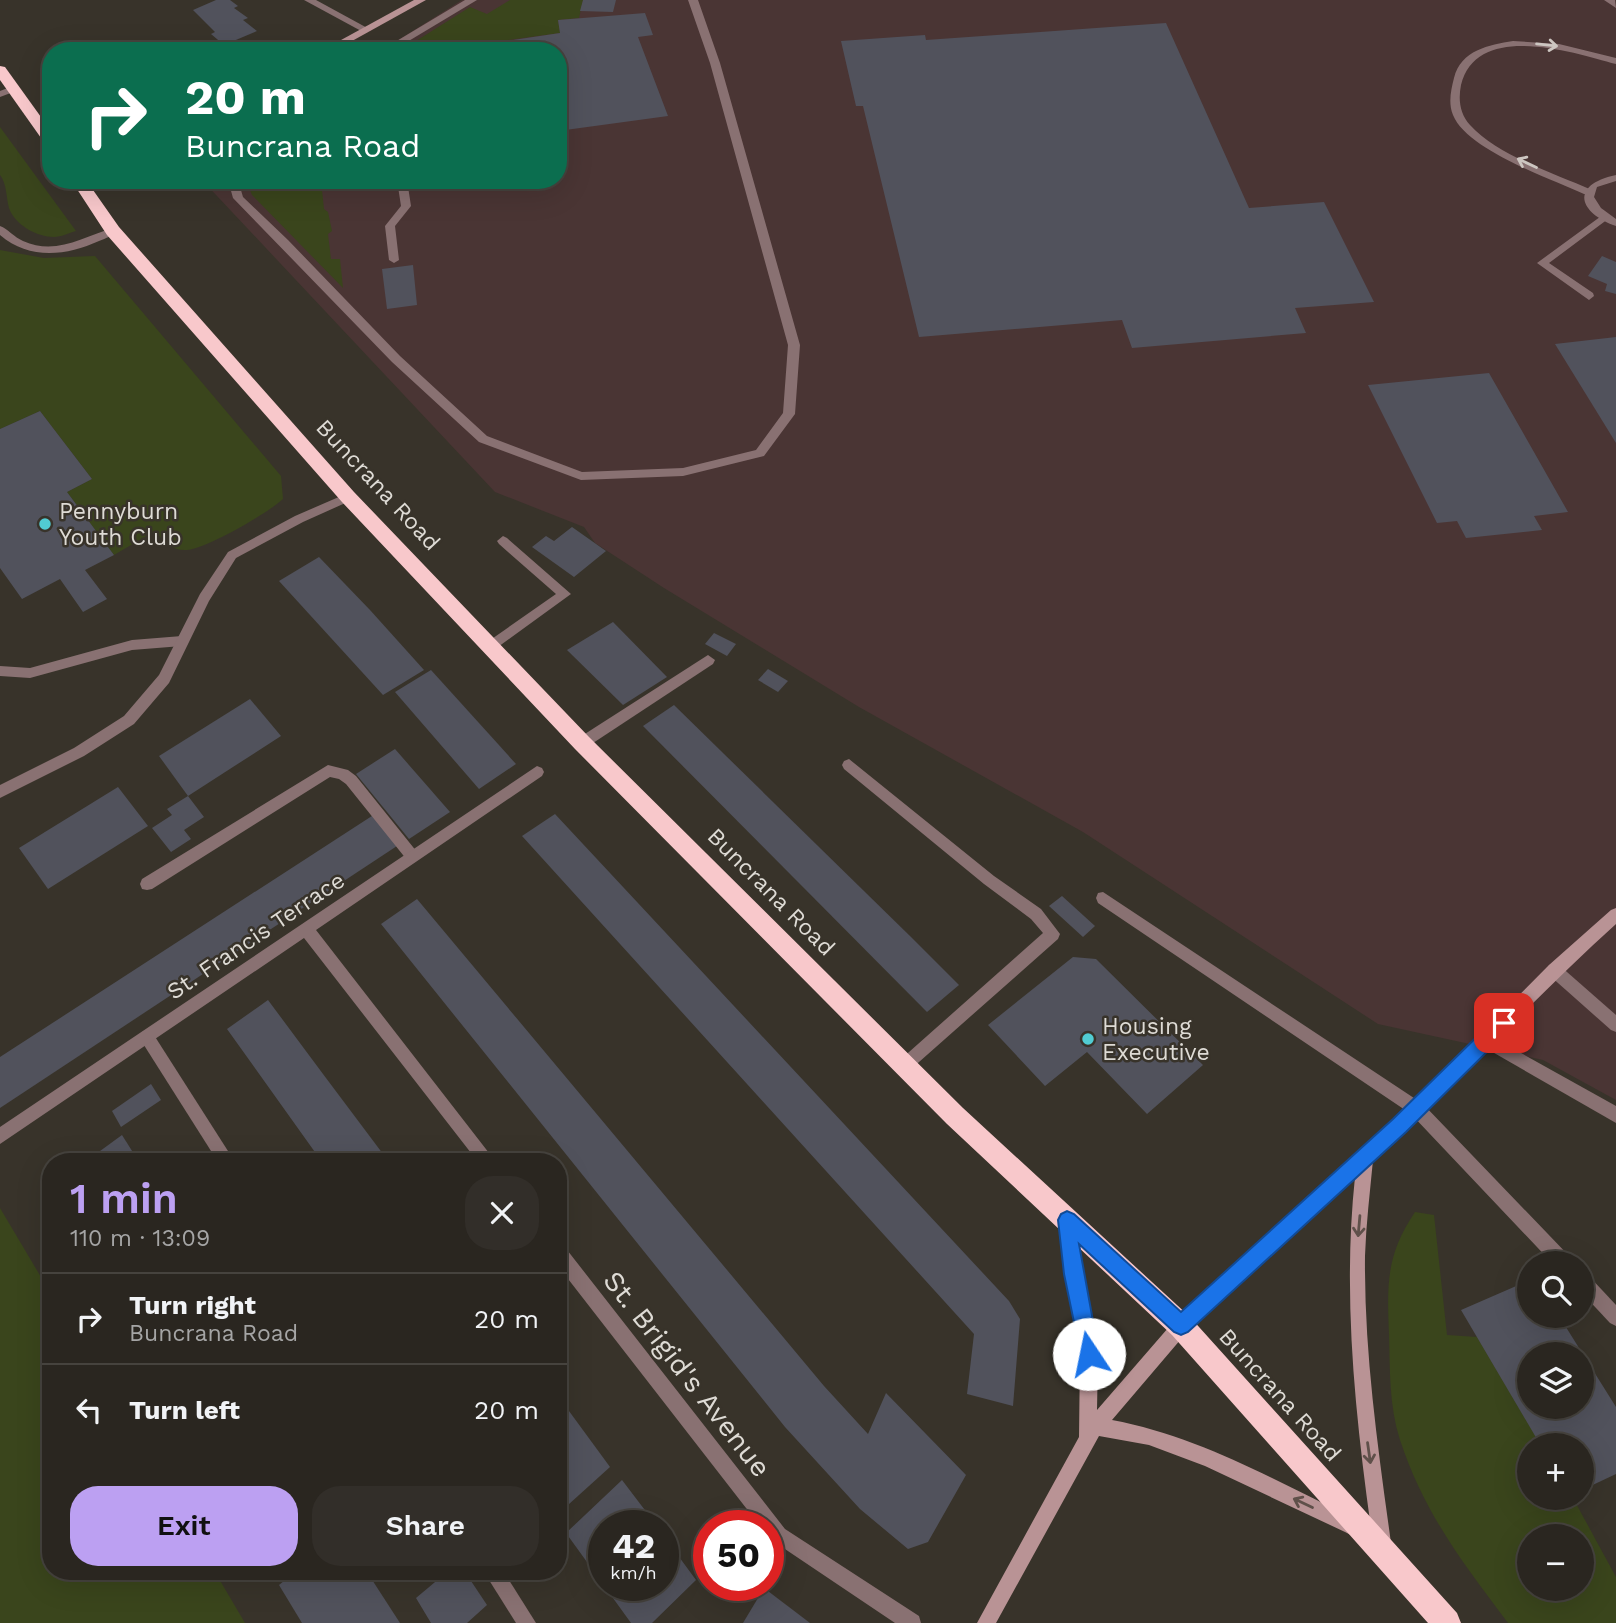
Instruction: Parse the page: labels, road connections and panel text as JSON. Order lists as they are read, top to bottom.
{
  "streets": {
    "highway": ["Buncrana Road"],
    "street": ["St. Francis Terrace", "St. Brigid's Avenue"]
  },
  "places": ["Pennyburn Youth Club", "Housing Executive"],
  "page": {
    "turn": ["20 m", "Buncrana Road"],
    "heading": ["1 min", "110 m · 13:09"],
    "map_buttons": ["+", "−"],
    "list": [
      {
        "name": "Turn right",
        "note": "Buncrana Road",
        "value": "20 m"
      },
      {
        "name": "Turn left",
        "value": "20 m"
      }
    ],
    "buttons": ["Exit", "Share"],
    "speed": "42 km/h",
    "limit": "50"
  }
}
